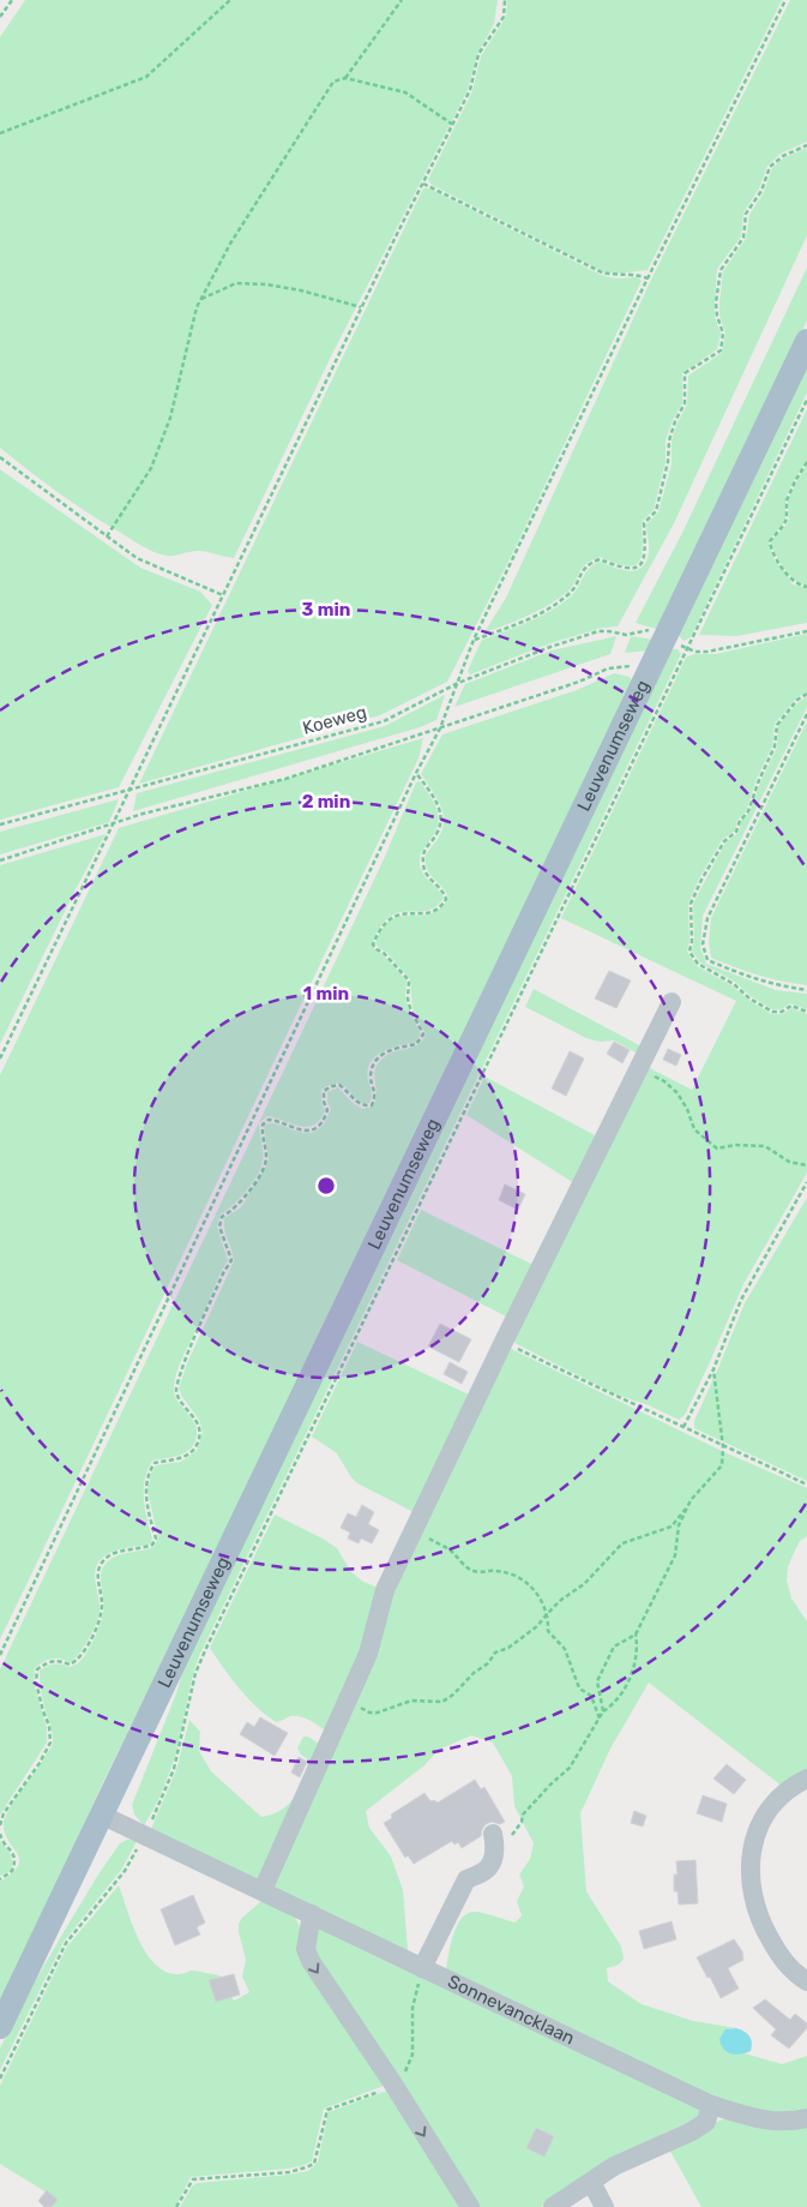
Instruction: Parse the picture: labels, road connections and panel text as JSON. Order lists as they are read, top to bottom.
{
  "streets": {
    "main road": ["Leuvenumseweg"],
    "street": ["Sonnevancklaan"],
    "path": ["Koeweg"]
  },
  "crossings": [
    ["Koeweg", "Leuvenumseweg"],
    ["Leuvenumseweg", "Sonnevancklaan"]
  ],
  "rings": ["3 min", "2 min", "1 min"]
}
